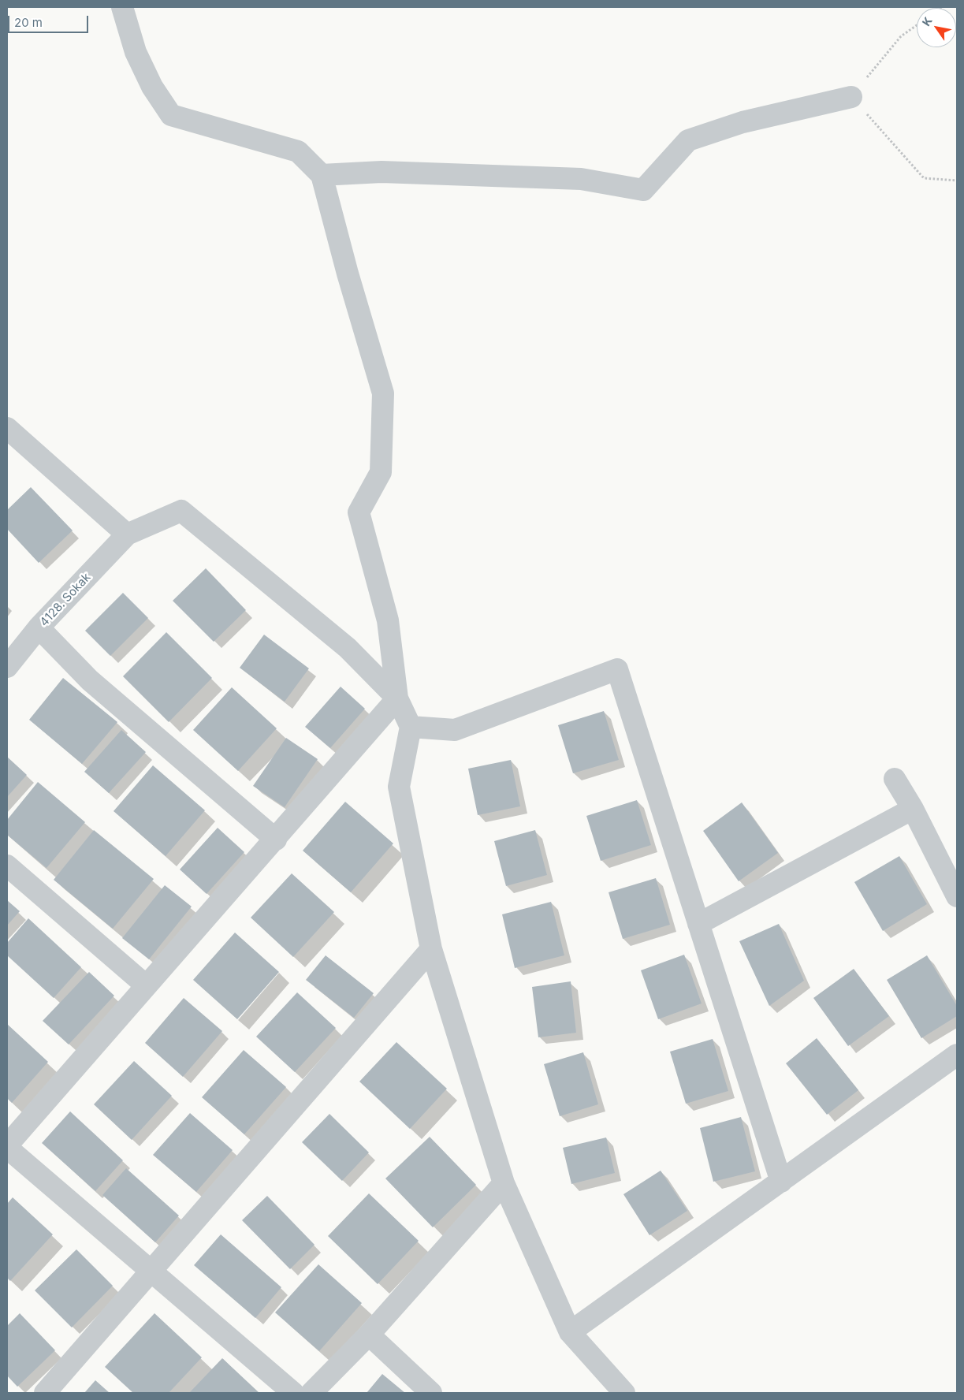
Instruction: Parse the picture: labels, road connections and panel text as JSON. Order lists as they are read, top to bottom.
{
  "streets": {
    "street": ["4128. Sokak"]
  },
  "scale_bar": "20 m",
  "north": "top left"
}
